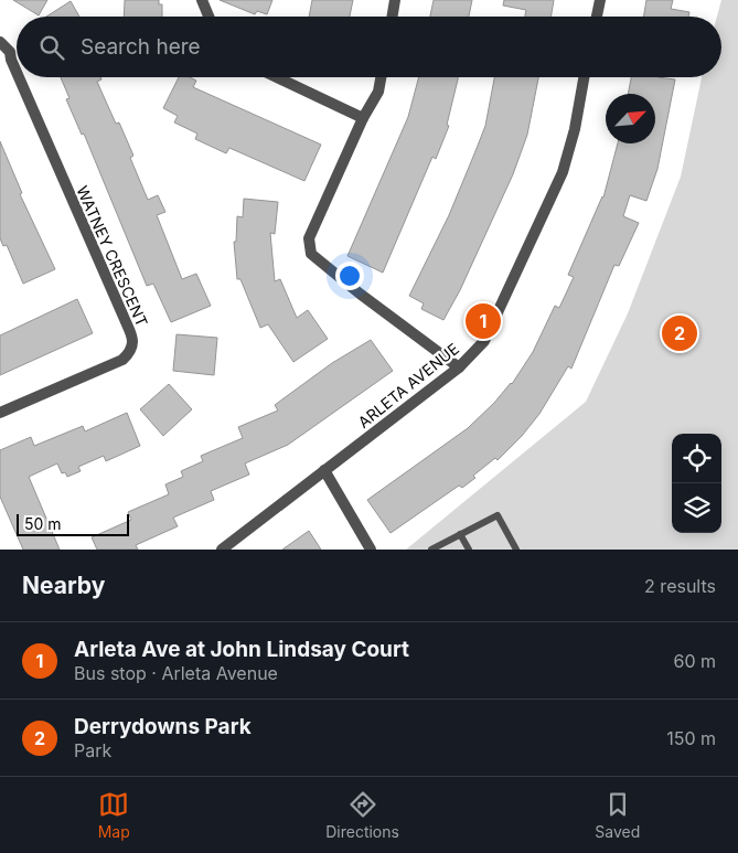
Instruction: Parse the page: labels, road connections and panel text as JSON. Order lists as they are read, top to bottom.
{
  "streets": {
    "street": ["WATNEY CRESCENT", "ARLETA AVENUE"]
  },
  "scale_bar": "50 m",
  "north": "top right",
  "page": {
    "search": "Search here",
    "pins": ["1", "2"],
    "scale": "50 m",
    "heading": ["Nearby", "2 results"],
    "list": [
      {
        "mark": "1",
        "name": "Arleta Ave at John Lindsay Court",
        "note": "Bus stop · Arleta Avenue",
        "value": "60 m"
      },
      {
        "mark": "2",
        "name": "Derrydowns Park",
        "note": "Park",
        "value": "150 m"
      }
    ],
    "nav": ["Map", "Directions", "Saved"]
  }
}
